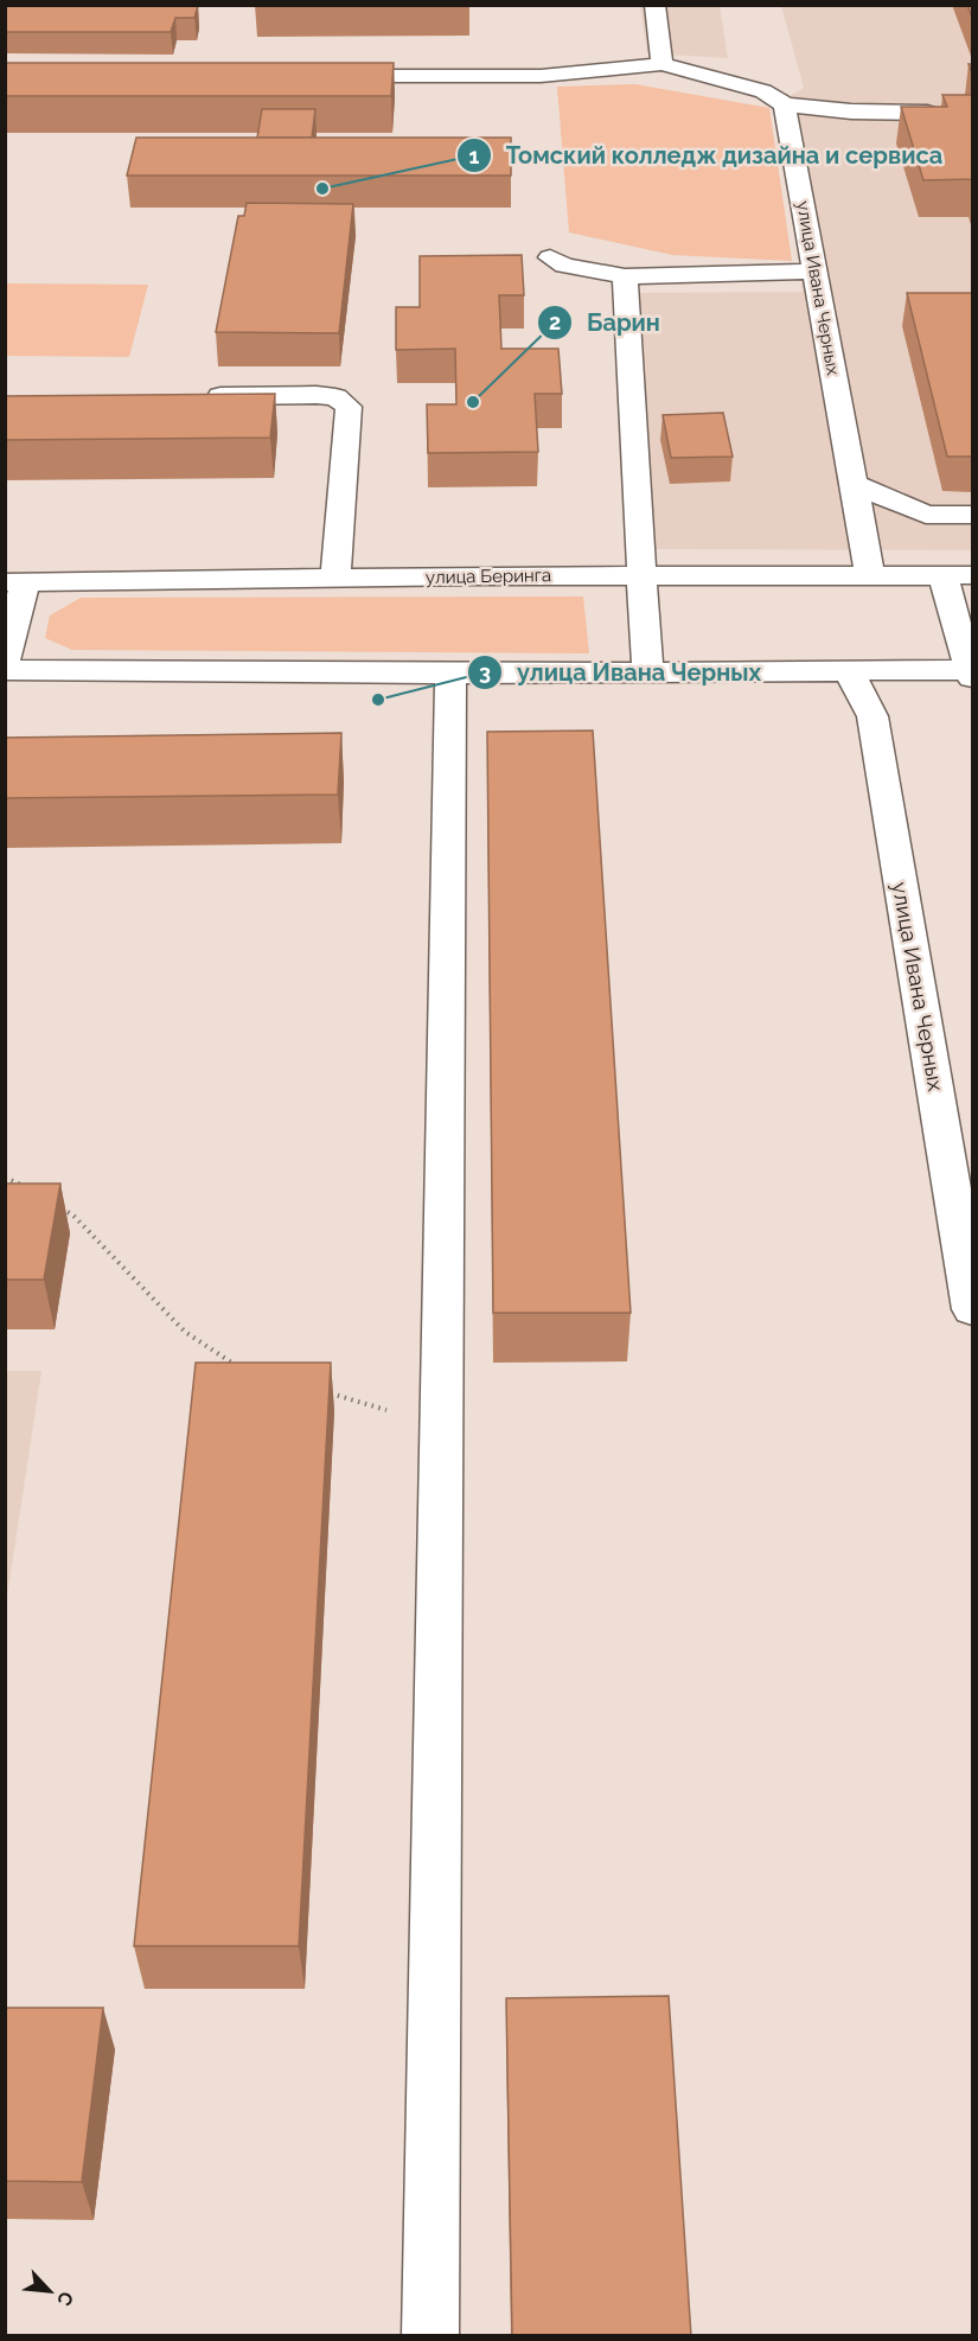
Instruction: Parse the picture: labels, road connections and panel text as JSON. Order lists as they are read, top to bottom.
{
  "streets": {
    "street": ["улица Ивана Черных", "улица Беринга"]
  },
  "crossings": [
    ["улица Ивана Черных", "улица Беринга"]
  ],
  "places": ["Томский колледж дизайна и сервиса", "Барин", "улица Ивана Черных"],
  "north": "bottom right"
}
